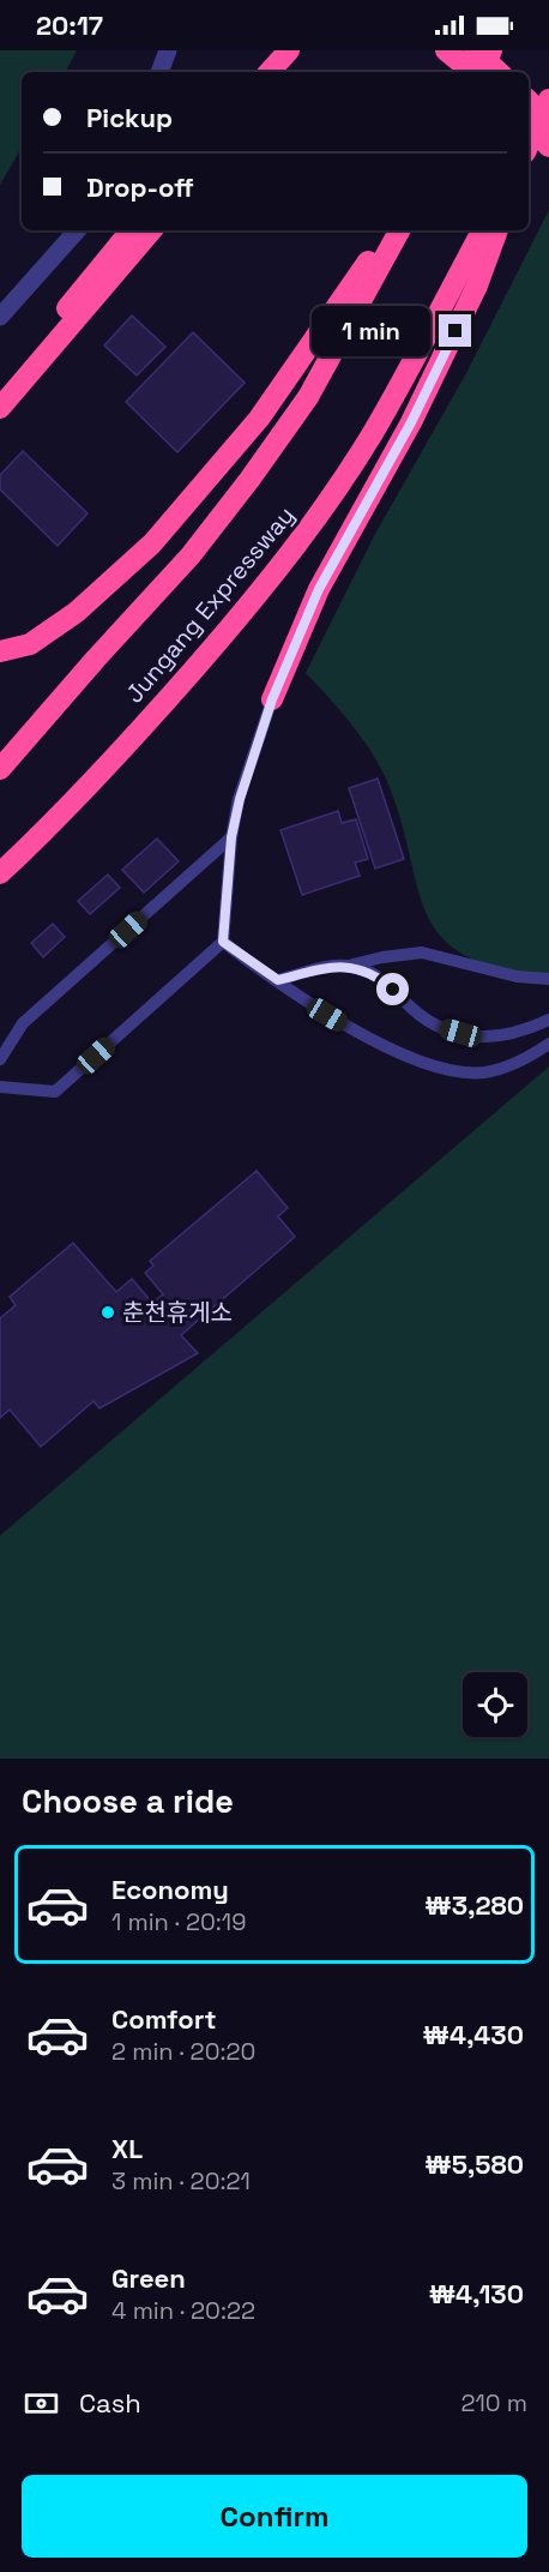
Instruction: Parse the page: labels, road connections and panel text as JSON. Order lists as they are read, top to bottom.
{
  "streets": {
    "highway": ["Jungang Expressway"]
  },
  "places": ["춘천휴게소"],
  "page": {
    "status": "20:17",
    "banner": ["Pickup", "Drop-off"],
    "bubble": "1 min",
    "heading": "Choose a ride",
    "list": [
      {
        "name": "Economy",
        "note": "1 min · 20:19",
        "value": "₩3,280"
      },
      {
        "name": "Comfort",
        "note": "2 min · 20:20",
        "value": "₩4,430"
      },
      {
        "name": "XL",
        "note": "3 min · 20:21",
        "value": "₩5,580"
      },
      {
        "name": "Green",
        "note": "4 min · 20:22",
        "value": "₩4,130"
      }
    ],
    "pay": ["Cash", "210 m"],
    "buttons": "Confirm"
  }
}
